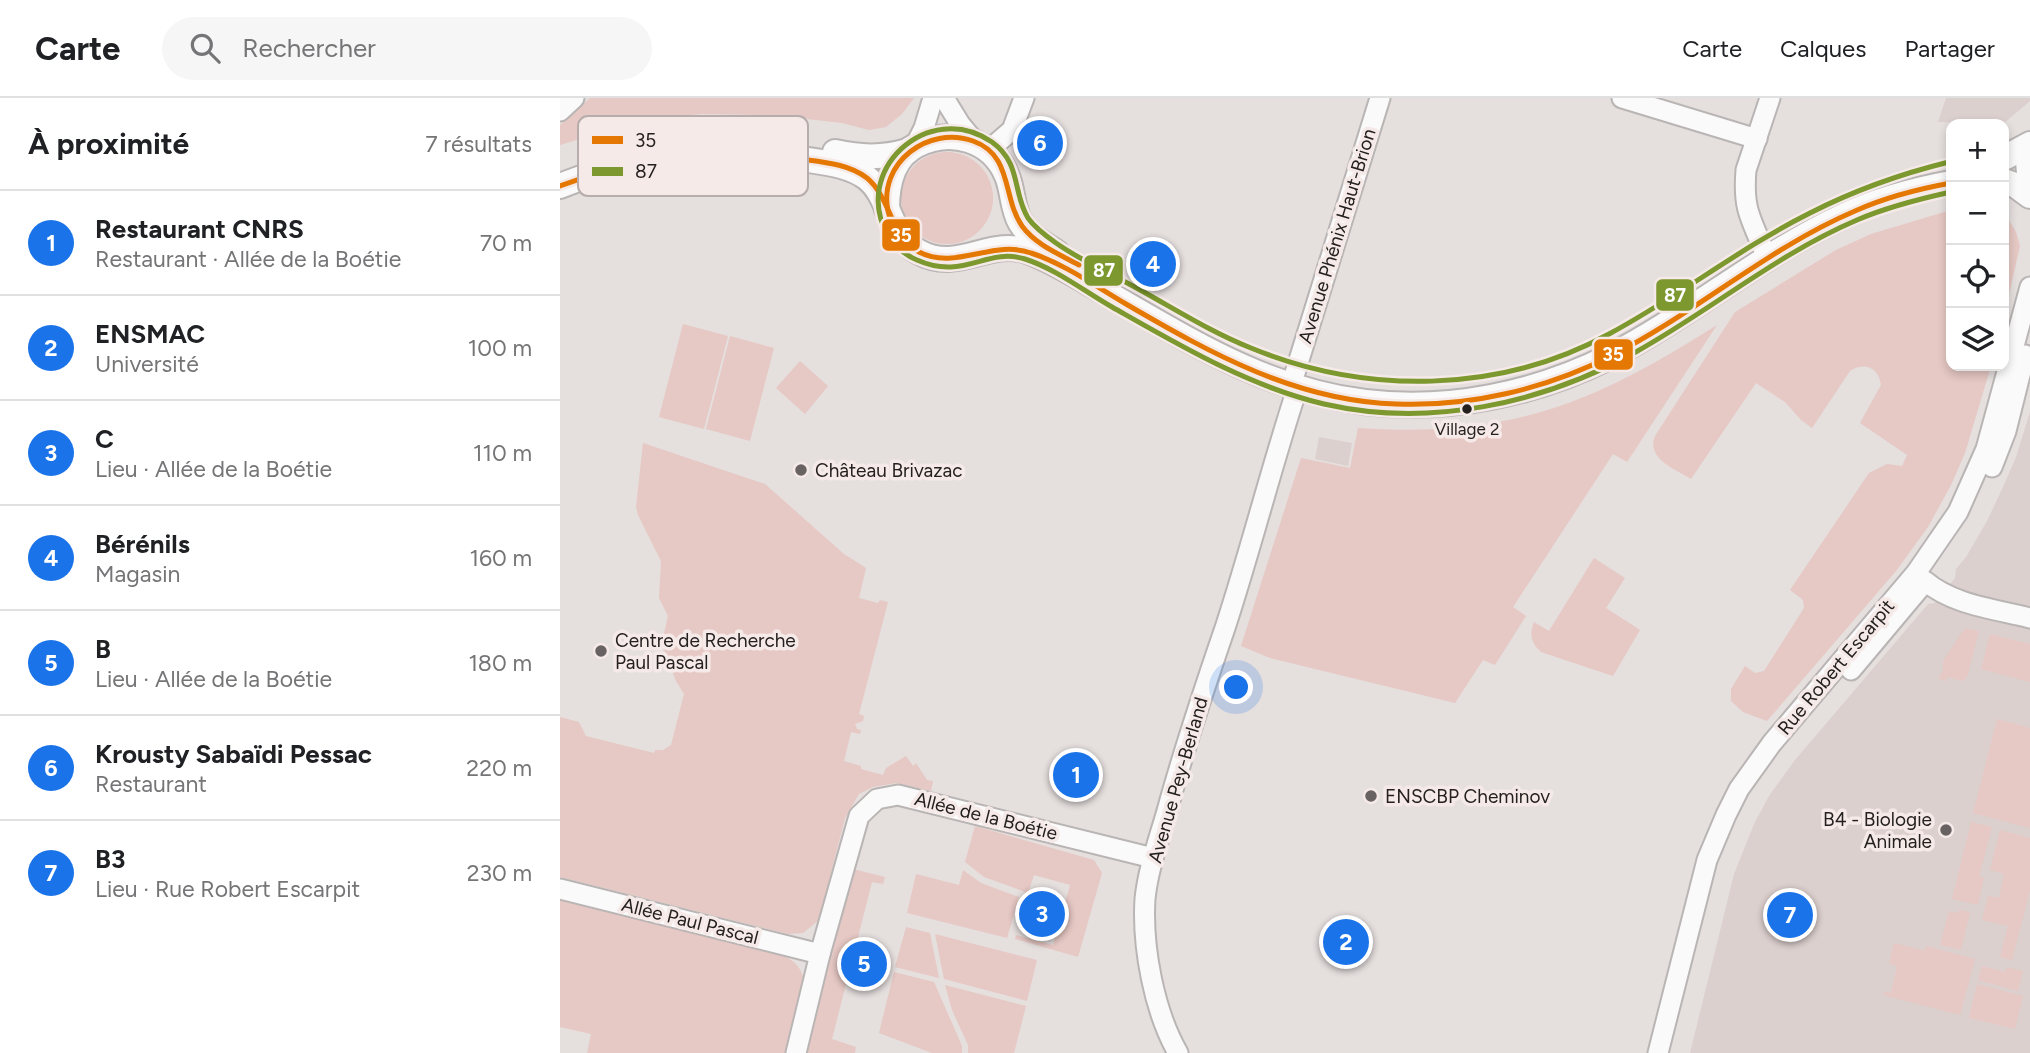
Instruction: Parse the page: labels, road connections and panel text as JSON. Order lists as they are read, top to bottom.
{
  "streets": {
    "street": [
      "Avenue Phénix Haut-Brion",
      "Rue Robert Escarpit",
      "Avenue Pey-Berland",
      "Allée de la Boétie",
      "Allée Paul Pascal"
    ]
  },
  "crossings": [
    ["Avenue Phénix Haut-Brion", "Avenue Pey-Berland"],
    ["Avenue Pey-Berland", "Allée de la Boétie"],
    ["Allée de la Boétie", "Allée Paul Pascal"]
  ],
  "places": [
    "Village 2",
    "Château Brivazac",
    "Centre de Recherche Paul Pascal",
    "ENSCBP Cheminov",
    "B4 - Biologie Animale"
  ],
  "lines": ["transit line 87", "transit line 35"],
  "legend": ["35", "87"],
  "page": {
    "header": "Carte",
    "search": "Rechercher",
    "nav": ["Carte", "Calques", "Partager"],
    "heading": ["À proximité", "7 résultats"],
    "pins": [
      "6",
      "4",
      "1",
      "3",
      "7",
      "2",
      "5"
    ],
    "map_buttons": ["+", "−"],
    "list": [
      {
        "mark": "1",
        "name": "Restaurant CNRS",
        "note": "Restaurant · Allée de la Boétie",
        "value": "70 m"
      },
      {
        "mark": "2",
        "name": "ENSMAC",
        "note": "Université",
        "value": "100 m"
      },
      {
        "mark": "3",
        "name": "C",
        "note": "Lieu · Allée de la Boétie",
        "value": "110 m"
      },
      {
        "mark": "4",
        "name": "Bérénils",
        "note": "Magasin",
        "value": "160 m"
      },
      {
        "mark": "5",
        "name": "B",
        "note": "Lieu · Allée de la Boétie",
        "value": "180 m"
      },
      {
        "mark": "6",
        "name": "Krousty Sabaïdi Pessac",
        "note": "Restaurant",
        "value": "220 m"
      },
      {
        "mark": "7",
        "name": "B3",
        "note": "Lieu · Rue Robert Escarpit",
        "value": "230 m"
      }
    ]
  }
}
